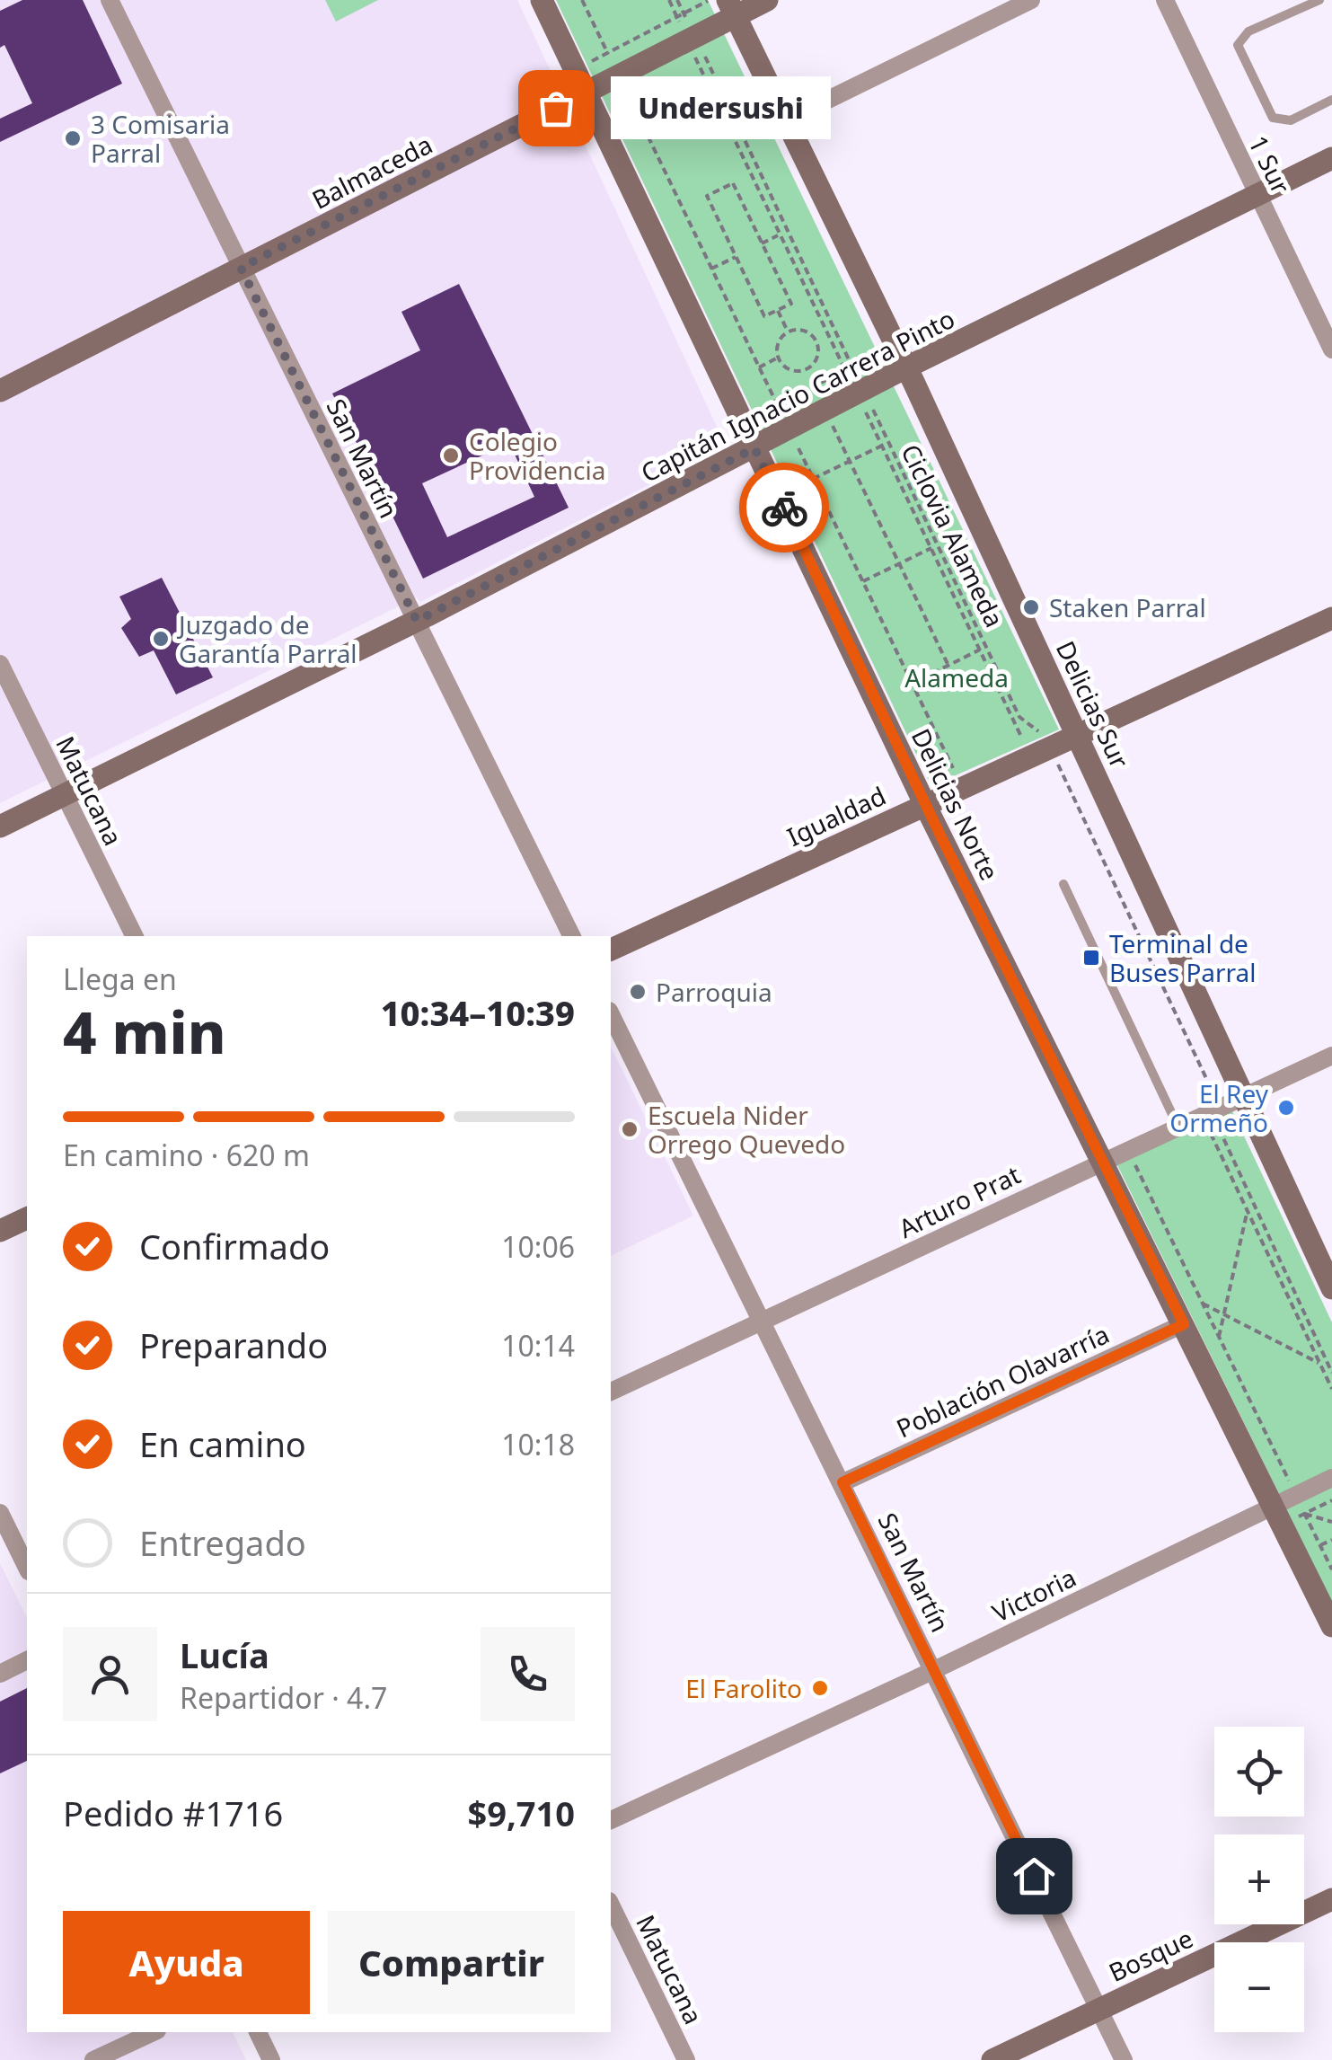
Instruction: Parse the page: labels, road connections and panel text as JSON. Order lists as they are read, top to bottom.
{
  "streets": {
    "street": [
      "1 Sur",
      "Balmaceda",
      "Capitán Ignacio Carrera Pinto",
      "San Martín",
      "Delicias Sur",
      "Matucana",
      "Delicias Norte",
      "Igualdad",
      "Arturo Prat",
      "Población Olavarría",
      "Victoria",
      "Bosque"
    ],
    "path": ["Ciclovia Alameda"]
  },
  "crossings": [
    ["1 Sur", "Capitán Ignacio Carrera Pinto"],
    ["Balmaceda", "San Martín"],
    ["Balmaceda", "Ciclovia Alameda"],
    ["Balmaceda", "Delicias Sur"],
    ["Balmaceda", "Delicias Norte"],
    ["Capitán Ignacio Carrera Pinto", "San Martín"],
    ["Capitán Ignacio Carrera Pinto", "Ciclovia Alameda"],
    ["Capitán Ignacio Carrera Pinto", "Delicias Sur"],
    ["Capitán Ignacio Carrera Pinto", "Matucana"],
    ["Capitán Ignacio Carrera Pinto", "Delicias Norte"],
    ["San Martín", "Arturo Prat"],
    ["San Martín", "Población Olavarría"],
    ["San Martín", "Victoria"],
    ["San Martín", "Bosque"],
    ["Ciclovia Alameda", "Delicias Sur"],
    ["Ciclovia Alameda", "Igualdad"],
    ["Ciclovia Alameda", "Arturo Prat"],
    ["Delicias Sur", "Igualdad"],
    ["Delicias Sur", "Arturo Prat"],
    ["Delicias Norte", "Igualdad"],
    ["Delicias Norte", "Arturo Prat"],
    ["Delicias Norte", "Población Olavarría"],
    ["Delicias Norte", "Victoria"]
  ],
  "parks": ["Alameda"],
  "places": {
    "other": [
      "Undersushi",
      "3 Comisaria Parral",
      "Colegio Providencia",
      "Staken Parral",
      "Juzgado de Garantía Parral",
      "Parroquia",
      "El Rey Ormeño",
      "Escuela Nider Orrego Quevedo",
      "El Farolito"
    ],
    "transit": ["Terminal de Buses Parral"]
  },
  "page": {
    "bubble": "Undersushi",
    "heading": ["4 min", "Llega en", "10:34–10:39"],
    "panel": [
      "Lucía",
      "Repartidor · 4.7",
      "Pedido #1716",
      "$9,710"
    ],
    "bar": "En camino · 620 m",
    "list": [
      ["Confirmado", "10:06"],
      ["Preparando", "10:14"],
      ["En camino", "10:18"],
      "Entregado"
    ],
    "map_buttons": ["+", "−"],
    "buttons": ["Ayuda", "Compartir"]
  }
}
